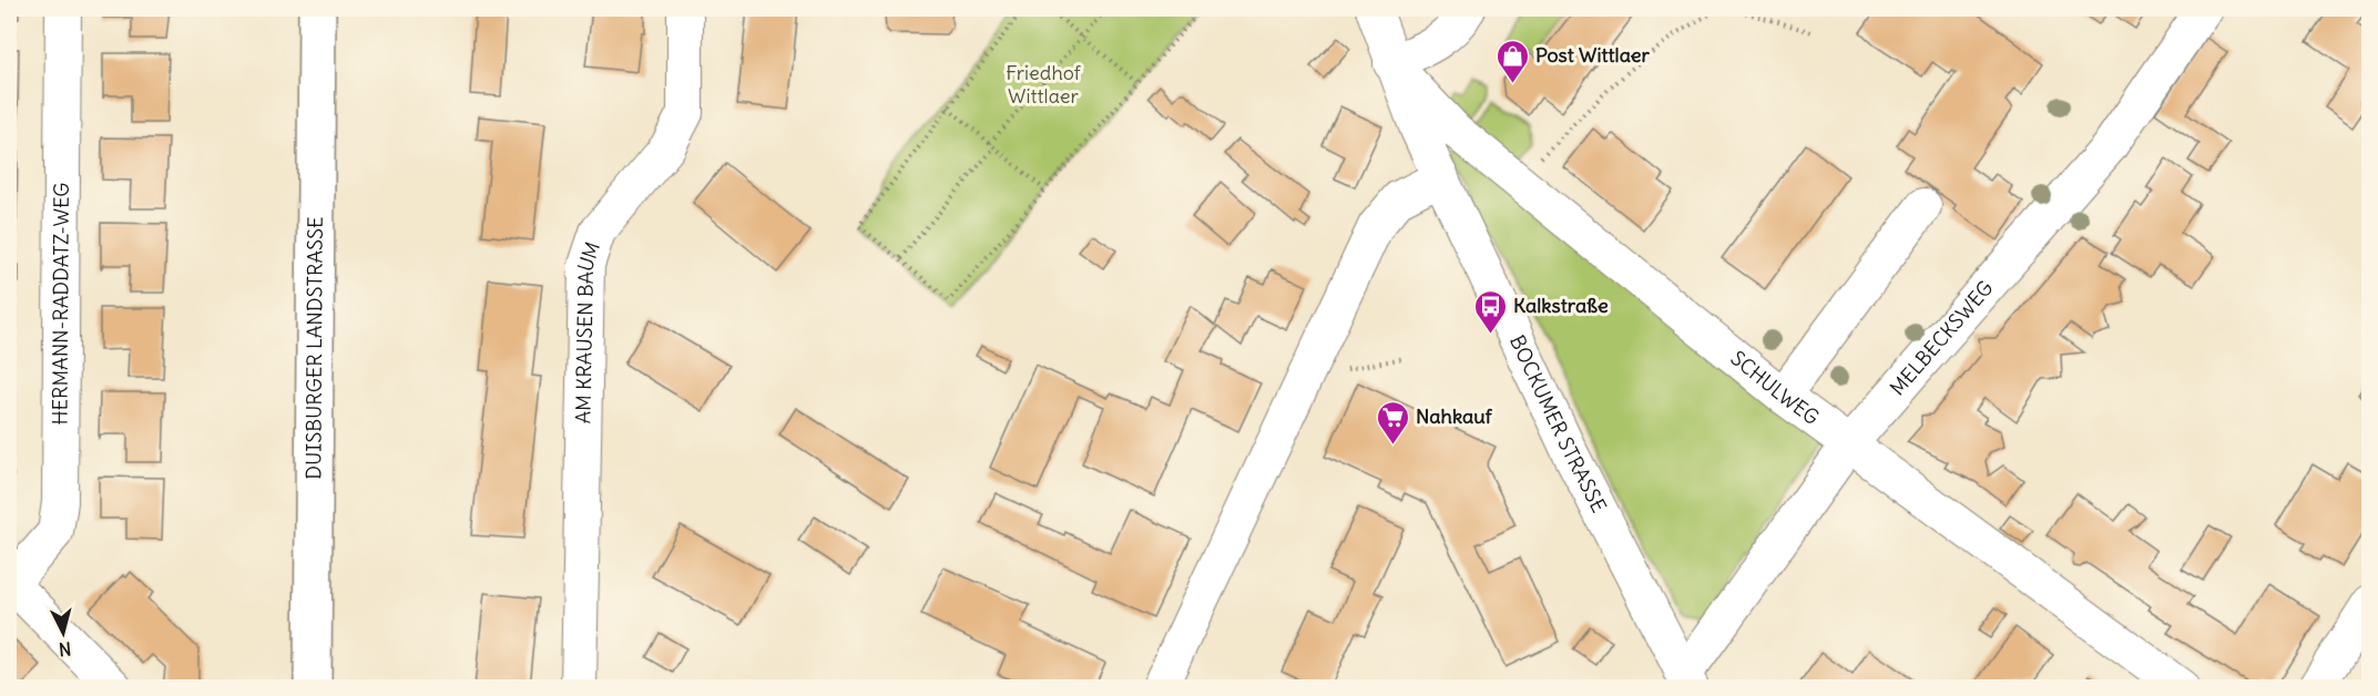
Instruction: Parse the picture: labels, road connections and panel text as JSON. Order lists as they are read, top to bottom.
{
  "streets": {
    "main road": ["DUISBURGER LANDSTRASSE"],
    "street": [
      "HERMANN-RADDATZ-WEG",
      "AM KRAUSEN BAUM",
      "MELBECKSWEG",
      "SCHULWEG",
      "BOCKUMER STRASSE"
    ]
  },
  "crossings": [
    ["MELBECKSWEG", "SCHULWEG"],
    ["MELBECKSWEG", "BOCKUMER STRASSE"],
    ["SCHULWEG", "BOCKUMER STRASSE"]
  ],
  "parks": ["Friedhof Wittlaer"],
  "places": {
    "shop": ["Post Wittlaer"],
    "bus stop": ["Kalkstraße"],
    "supermarket": ["Nahkauf"]
  },
  "north": "bottom"
}
